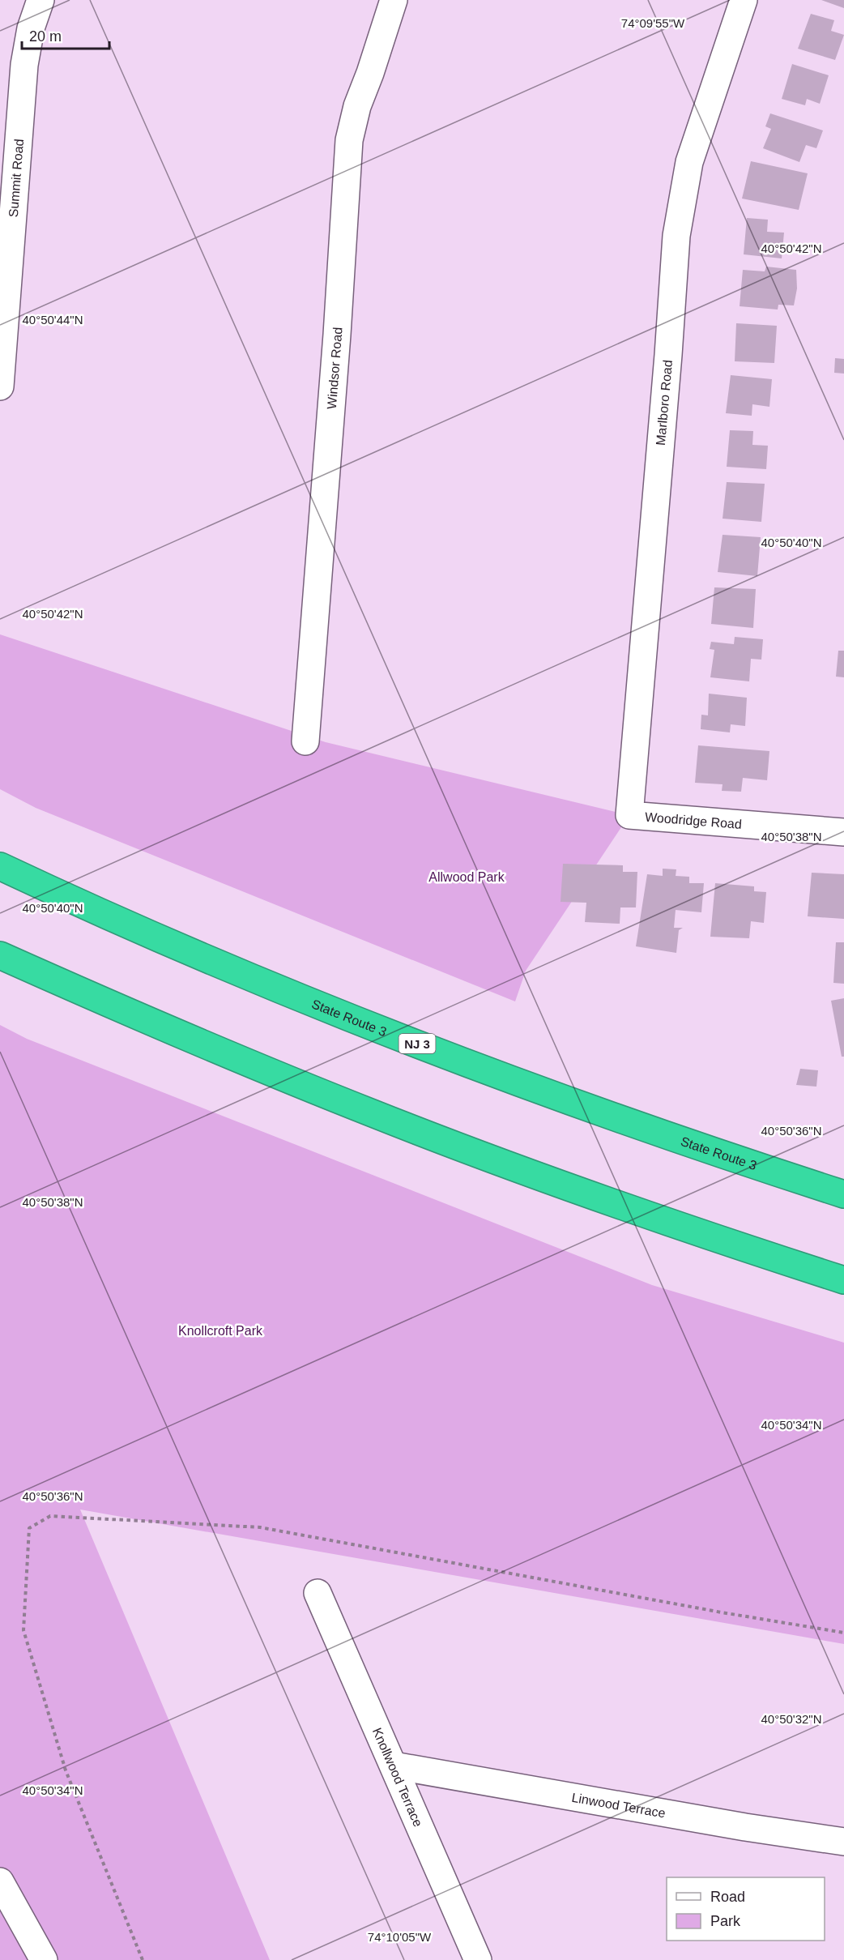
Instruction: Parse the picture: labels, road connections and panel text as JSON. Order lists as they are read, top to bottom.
{
  "streets": {
    "highway": ["State Route 3", "NJ 3"],
    "street": [
      "Summit Road",
      "Windsor Road",
      "Marlboro Road",
      "Woodridge Road",
      "Knollwood Terrace",
      "Linwood Terrace"
    ]
  },
  "crossings": [
    ["Marlboro Road", "Woodridge Road"],
    ["Knollwood Terrace", "Linwood Terrace"]
  ],
  "parks": ["Allwood Park", "Knollcroft Park"],
  "legend": ["Road", "Park"],
  "scale_bar": "20 m",
  "coordinates": [
    "74°09'55\"W",
    "40°50'42\"N",
    "40°50'44\"N",
    "40°50'40\"N",
    "40°50'38\"N",
    "40°50'36\"N",
    "40°50'34\"N",
    "40°50'32\"N",
    "74°10'05\"W"
  ]
}
